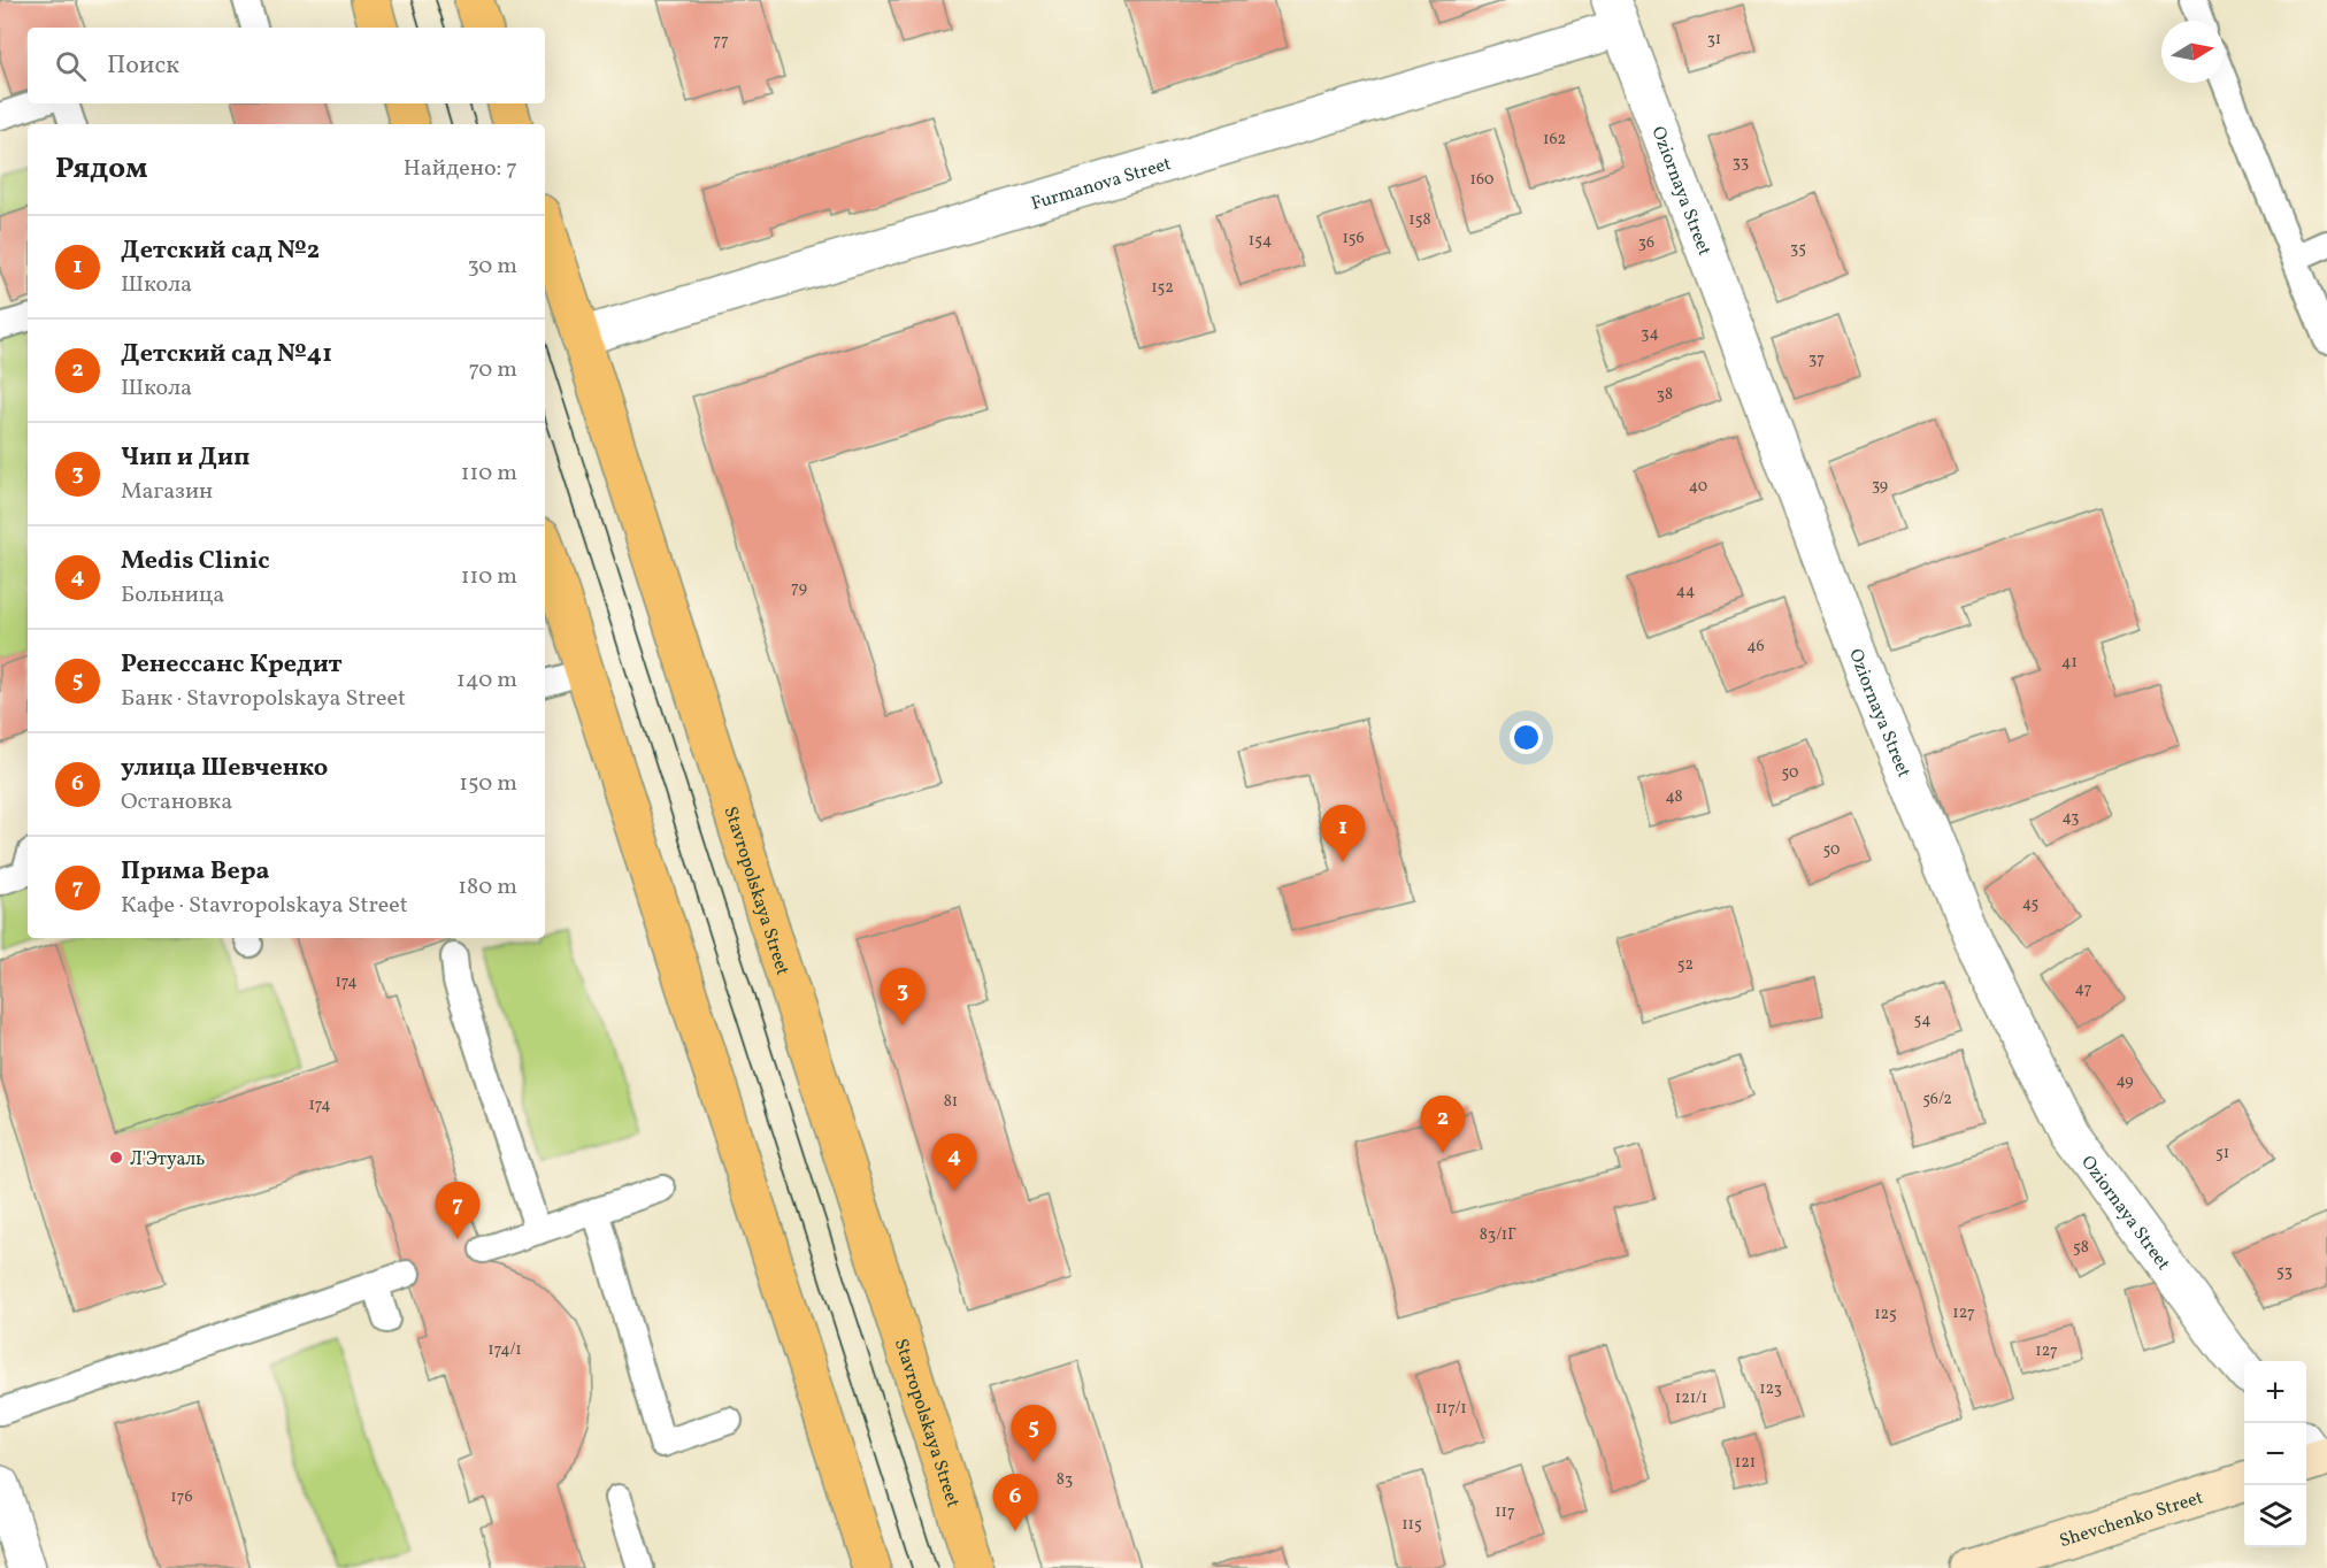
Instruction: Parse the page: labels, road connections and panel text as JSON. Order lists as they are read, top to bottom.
{
  "streets": {
    "main road": ["Stavropolskaya Street", "Shevchenko Street"],
    "street": ["Furmanova Street", "Oziornaya Street"]
  },
  "crossings": [
    ["Furmanova Street", "Oziornaya Street"],
    ["Furmanova Street", "Stavropolskaya Street"]
  ],
  "places": ["Л'Этуаль"],
  "house_numbers": [
    "31",
    "77",
    "162",
    "33",
    "160",
    "158",
    "156",
    "154",
    "36",
    "35",
    "152",
    "34",
    "37",
    "38",
    "39",
    "40",
    "79",
    "44",
    "46",
    "41",
    "50",
    "48",
    "43",
    "50",
    "45",
    "52",
    "174",
    "47",
    "54",
    "49",
    "56/2",
    "81",
    "174",
    "51",
    "83/1Г",
    "58",
    "53",
    "127",
    "125",
    "174/1",
    "127",
    "123",
    "121/1",
    "117/1",
    "121",
    "83",
    "176",
    "117",
    "115"
  ],
  "north": "right",
  "page": {
    "search": "Поиск",
    "heading": ["Рядом", "Найдено: 7"],
    "list": [
      {
        "mark": "1",
        "name": "Детский сад №2",
        "note": "Школа",
        "value": "30 m"
      },
      {
        "mark": "2",
        "name": "Детский сад №41",
        "note": "Школа",
        "value": "70 m"
      },
      {
        "mark": "3",
        "name": "Чип и Дип",
        "note": "Магазин",
        "value": "110 m"
      },
      {
        "mark": "4",
        "name": "Medis Clinic",
        "note": "Больница",
        "value": "110 m"
      },
      {
        "mark": "5",
        "name": "Ренессанс Кредит",
        "note": "Банк · Stavropolskaya Street",
        "value": "140 m"
      },
      {
        "mark": "6",
        "name": "улица Шевченко",
        "note": "Остановка",
        "value": "150 m"
      },
      {
        "mark": "7",
        "name": "Прима Вера",
        "note": "Кафе · Stavropolskaya Street",
        "value": "180 m"
      }
    ],
    "pins": [
      "1",
      "3",
      "2",
      "4",
      "7",
      "5",
      "6"
    ],
    "map_buttons": ["+", "−"]
  }
}
